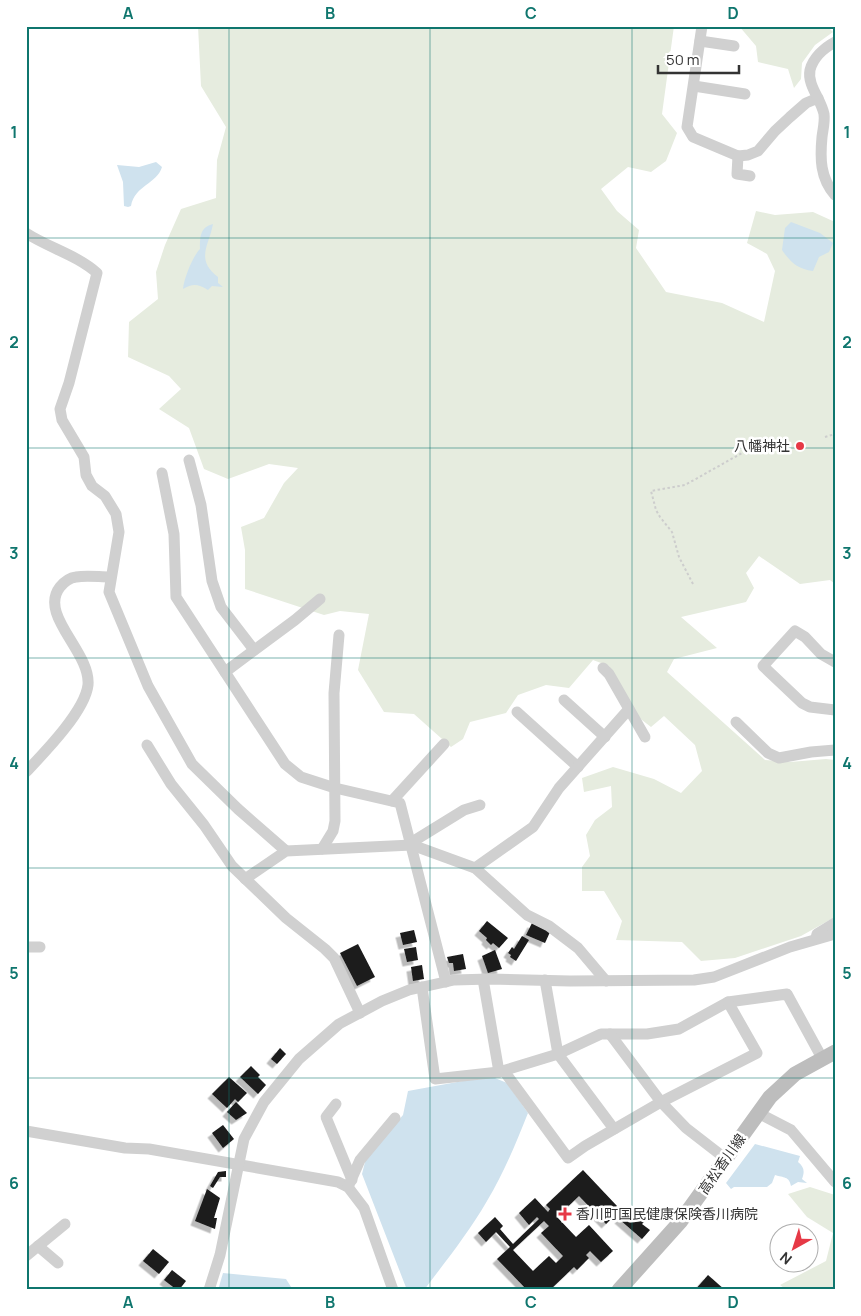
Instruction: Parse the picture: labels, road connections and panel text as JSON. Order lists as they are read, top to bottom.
{
  "streets": {
    "main road": ["高松香川線"]
  },
  "places": {
    "other": ["八幡神社"],
    "health": ["香川町国民健康保険香川病院"]
  },
  "scale_bar": "50 m",
  "north": "bottom left",
  "grid": {
    "columns": [
      "A",
      "B",
      "C",
      "D"
    ],
    "rows": [
      "1",
      "2",
      "3",
      "4",
      "5",
      "6"
    ]
  }
}
